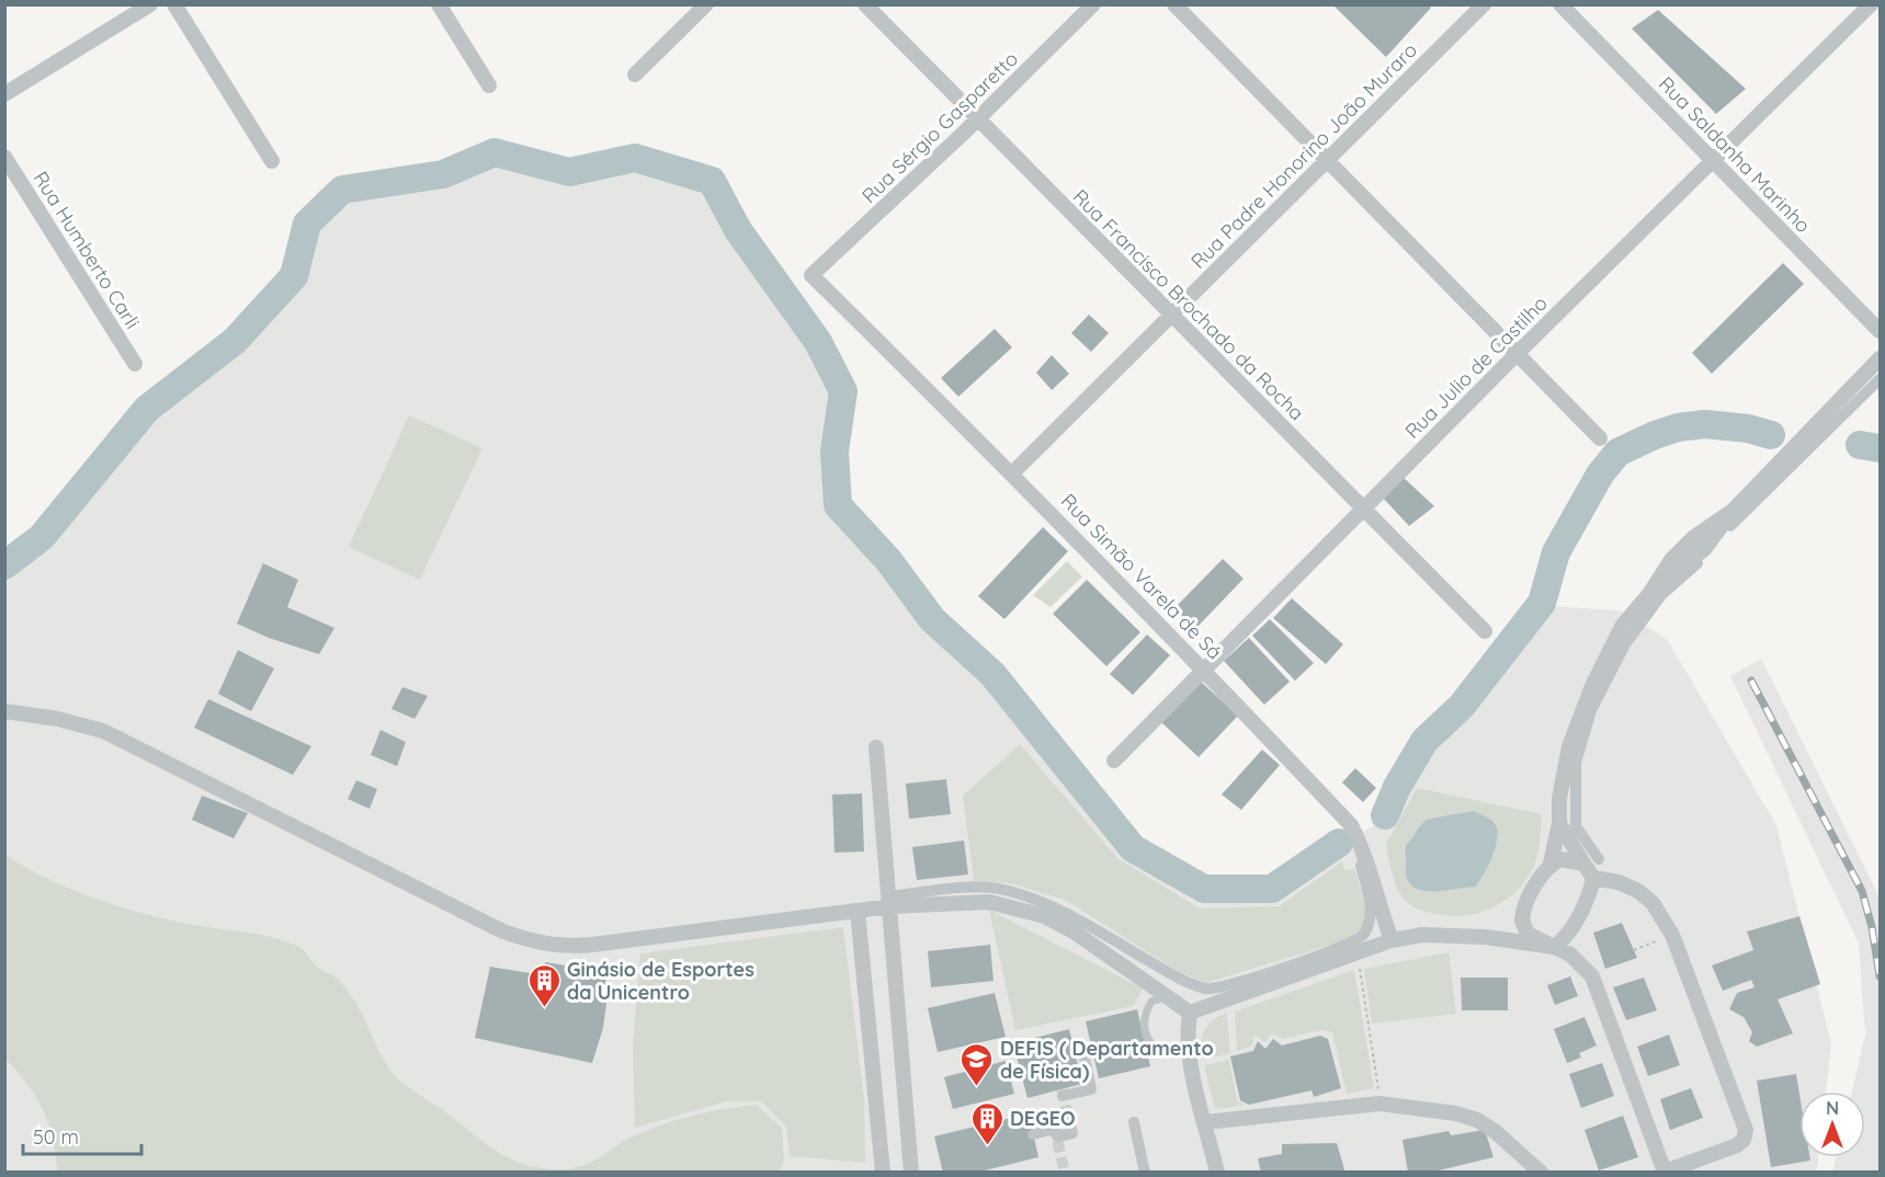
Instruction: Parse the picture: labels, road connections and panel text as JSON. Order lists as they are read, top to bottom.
{
  "streets": {
    "street": [
      "Rua Sérgio Gasparetto",
      "Rua Saldanha Marinho",
      "Rua Padre Honorino João Muraro",
      "Rua Humberto Carli",
      "Rua Francisco Brochado da Rocha",
      "Rua Julio de Castilho",
      "Rua Simão Varela de Sá"
    ]
  },
  "crossings": [
    ["Rua Sérgio Gasparetto", "Rua Francisco Brochado da Rocha"],
    ["Rua Sérgio Gasparetto", "Rua Simão Varela de Sá"],
    ["Rua Saldanha Marinho", "Rua Julio de Castilho"],
    ["Rua Padre Honorino João Muraro", "Rua Francisco Brochado da Rocha"],
    ["Rua Padre Honorino João Muraro", "Rua Simão Varela de Sá"],
    ["Rua Francisco Brochado da Rocha", "Rua Julio de Castilho"],
    ["Rua Julio de Castilho", "Rua Simão Varela de Sá"]
  ],
  "places": {
    "building": ["Ginásio de Esportes da Unicentro", "DEGEO"],
    "school or university": ["DEFIS ( Departamento de Física)"]
  },
  "scale_bar": "50 m",
  "north": "top"
}
